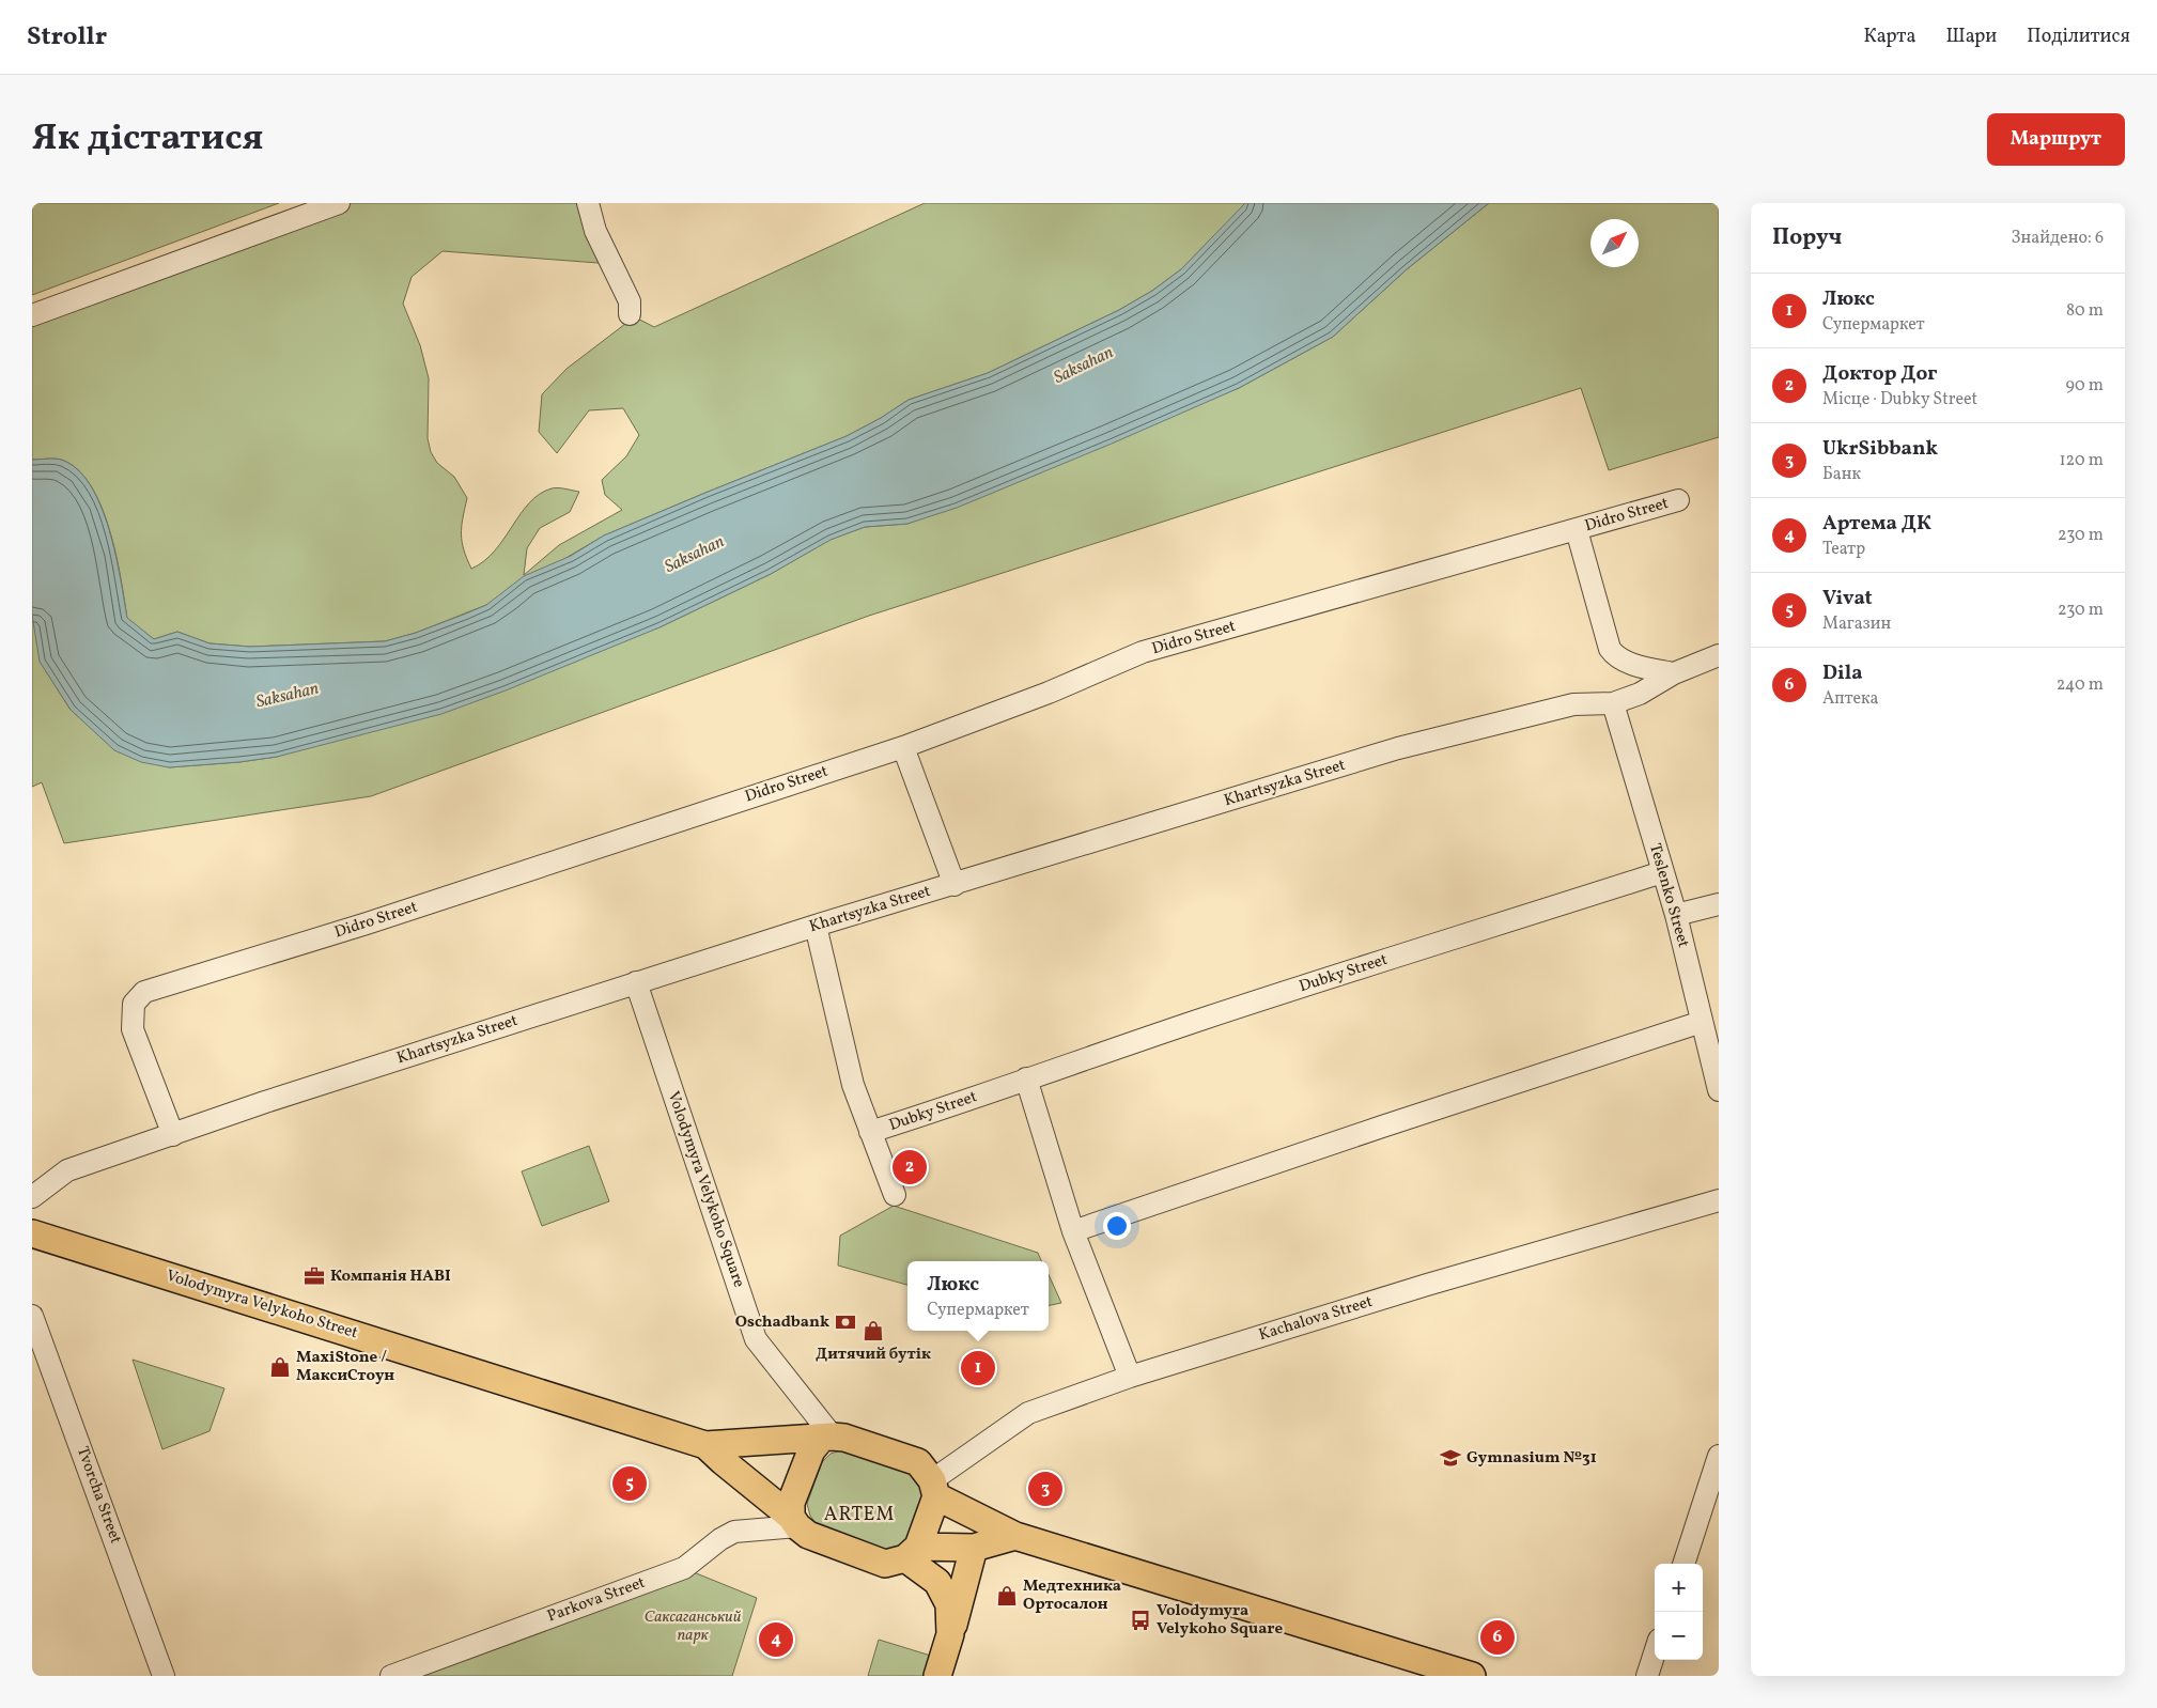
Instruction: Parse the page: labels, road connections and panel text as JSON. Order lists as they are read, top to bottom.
{
  "streets": {
    "main road": ["Volodymyra Velykoho Street"],
    "street": [
      "Didro Street",
      "Khartsyzka Street",
      "Teslenko Street",
      "Dubky Street",
      "Volodymyra Velykoho Square",
      "Kachalova Street",
      "Tvorcha Street",
      "Parkova Street"
    ]
  },
  "crossings": [
    ["Didro Street", "Khartsyzka Street"],
    ["Khartsyzka Street", "Teslenko Street"],
    ["Khartsyzka Street", "Volodymyra Velykoho Square"],
    ["Teslenko Street", "Dubky Street"],
    ["Volodymyra Velykoho Square", "Kachalova Street"],
    ["Volodymyra Velykoho Square", "Parkova Street"],
    ["Kachalova Street", "Parkova Street"]
  ],
  "districts": ["ARTEM"],
  "water": ["Saksahan"],
  "parks": ["Саксаганський парк"],
  "places": {
    "office": ["Компанія НАВІ"],
    "bank": ["Oschadbank"],
    "shop": ["Дитячий бутік", "MaxiStone / МаксиСтоун", "Медтехника Ортосалон"],
    "school or university": ["Gymnasium №31"],
    "bus stop": ["Volodymyra Velykoho Square"]
  },
  "north": "top right",
  "page": {
    "header": "Strollr",
    "nav": ["Карта", "Шари", "Поділитися"],
    "title": "Як дістатися",
    "buttons": "Маршрут",
    "heading": ["Поруч", "Знайдено: 6"],
    "list": [
      {
        "mark": "1",
        "name": "Люкс",
        "note": "Супермаркет",
        "value": "80 m"
      },
      {
        "mark": "2",
        "name": "Доктор Дог",
        "note": "Місце · Dubky Street",
        "value": "90 m"
      },
      {
        "mark": "3",
        "name": "UkrSibbank",
        "note": "Банк",
        "value": "120 m"
      },
      {
        "mark": "4",
        "name": "Артема ДК",
        "note": "Театр",
        "value": "230 m"
      },
      {
        "mark": "5",
        "name": "Vivat",
        "note": "Магазин",
        "value": "230 m"
      },
      {
        "mark": "6",
        "name": "Dila",
        "note": "Аптека",
        "value": "240 m"
      }
    ],
    "pins": [
      "2",
      "1",
      "5",
      "3",
      "6",
      "4"
    ],
    "popup": ["Люкс", "Супермаркет"],
    "map_buttons": ["+", "−"]
  }
}
